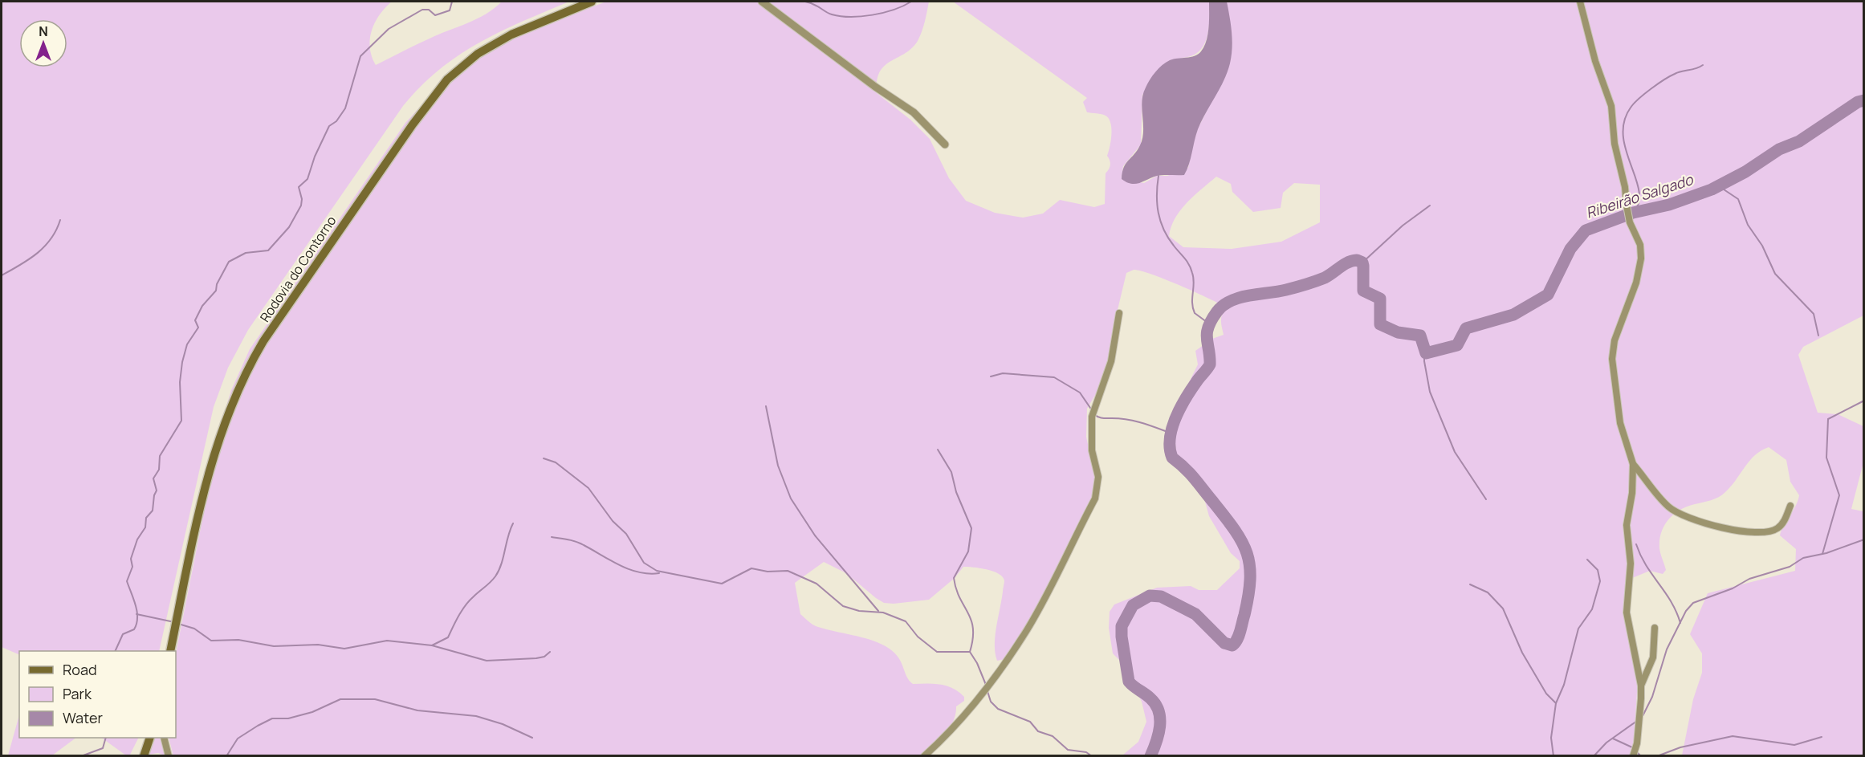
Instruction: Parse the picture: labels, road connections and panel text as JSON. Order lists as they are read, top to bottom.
{
  "streets": {
    "main road": ["Rodovia do Contorno"]
  },
  "water": ["Ribeirão Salgado"],
  "legend": ["Road", "Park", "Water"],
  "north": "top"
}
